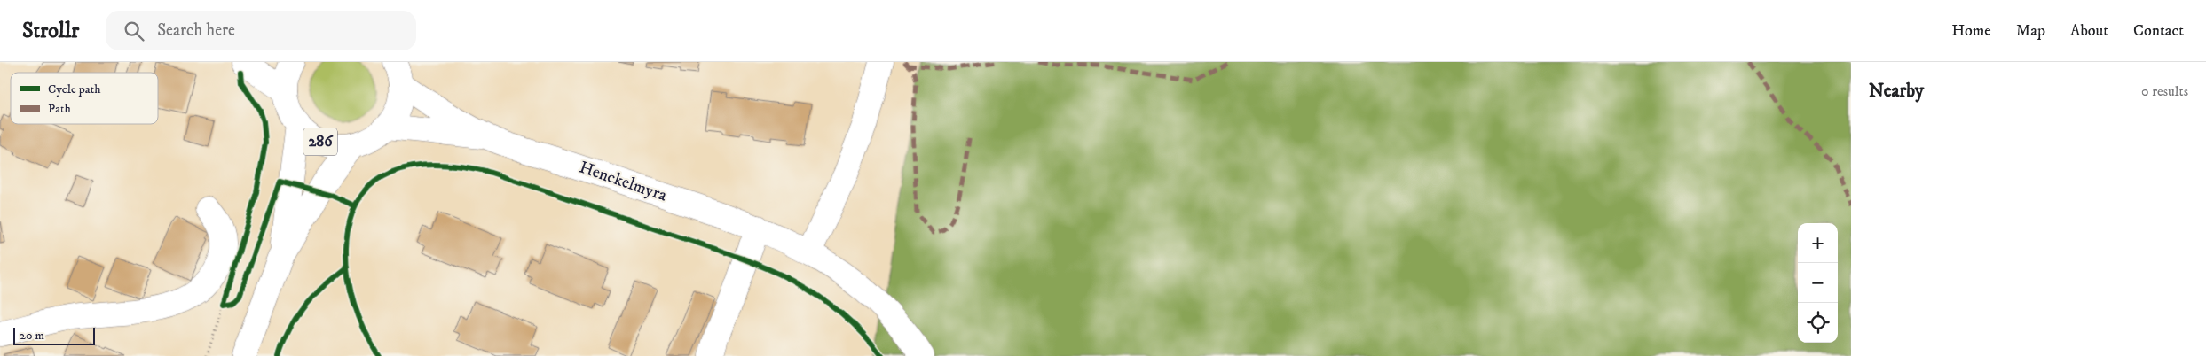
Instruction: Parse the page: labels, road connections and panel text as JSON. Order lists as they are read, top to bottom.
{
  "streets": {
    "street": ["286", "Henckelmyra"]
  },
  "crossings": [
    ["286", "Henckelmyra"]
  ],
  "legend": ["Cycle path", "Path"],
  "scale_bar": "20 m",
  "page": {
    "header": "Strollr",
    "search": "Search here",
    "nav": [
      "Home",
      "Map",
      "About",
      "Contact"
    ],
    "heading": ["Nearby", "0 results"],
    "map_buttons": ["+", "−"],
    "scale": "20 m"
  }
}
